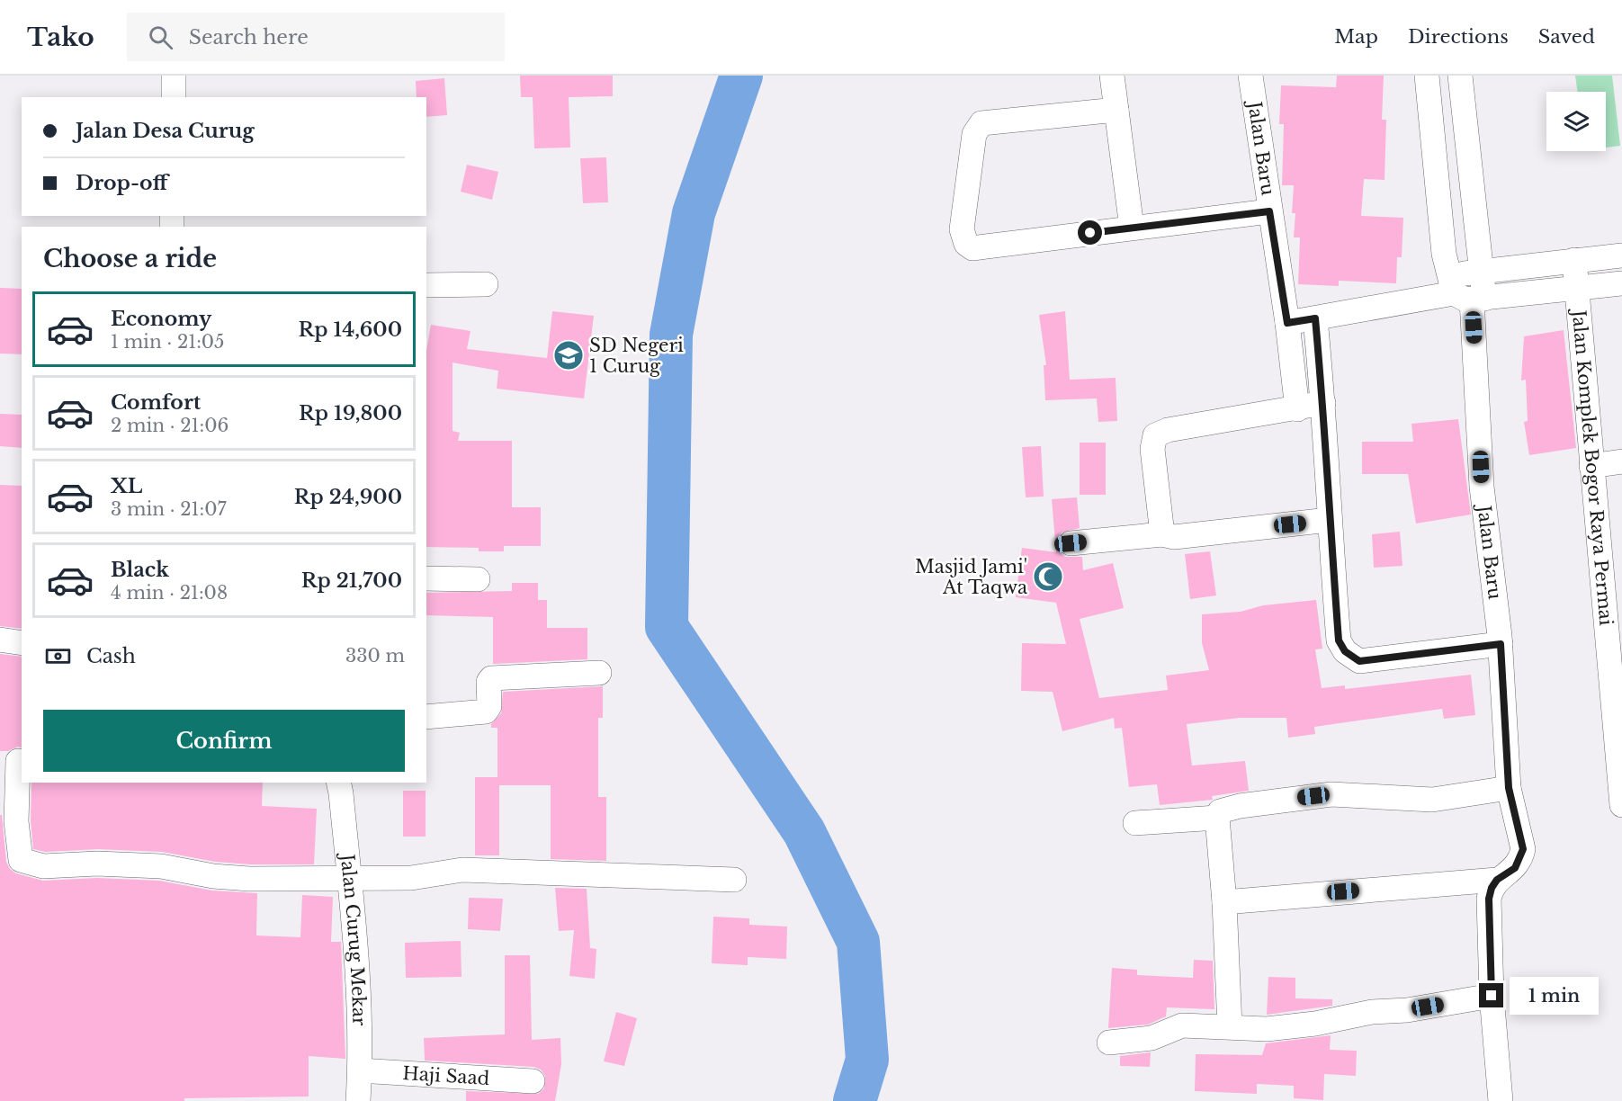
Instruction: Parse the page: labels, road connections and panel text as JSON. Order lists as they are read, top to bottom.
{
  "streets": {
    "street": [
      "Jalan Baru",
      "Jalan Komplek Bogor Raya Permai",
      "Jalan Curug Mekar",
      "Haji Saad"
    ]
  },
  "crossings": [
    ["Jalan Curug Mekar", "Haji Saad"]
  ],
  "places": {
    "school or university": ["SD Negeri 1 Curug"],
    "mosque": ["Masjid Jami' At Taqwa"]
  },
  "page": {
    "header": "Tako",
    "search": "Search here",
    "nav": ["Map", "Directions", "Saved"],
    "banner": ["Jalan Desa Curug", "Drop-off"],
    "heading": "Choose a ride",
    "list": [
      {
        "name": "Economy",
        "note": "1 min · 21:05",
        "value": "Rp 14,600"
      },
      {
        "name": "Comfort",
        "note": "2 min · 21:06",
        "value": "Rp 19,800"
      },
      {
        "name": "XL",
        "note": "3 min · 21:07",
        "value": "Rp 24,900"
      },
      {
        "name": "Black",
        "note": "4 min · 21:08",
        "value": "Rp 21,700"
      }
    ],
    "pay": ["Cash", "330 m"],
    "buttons": "Confirm",
    "bubble": "1 min"
  }
}
